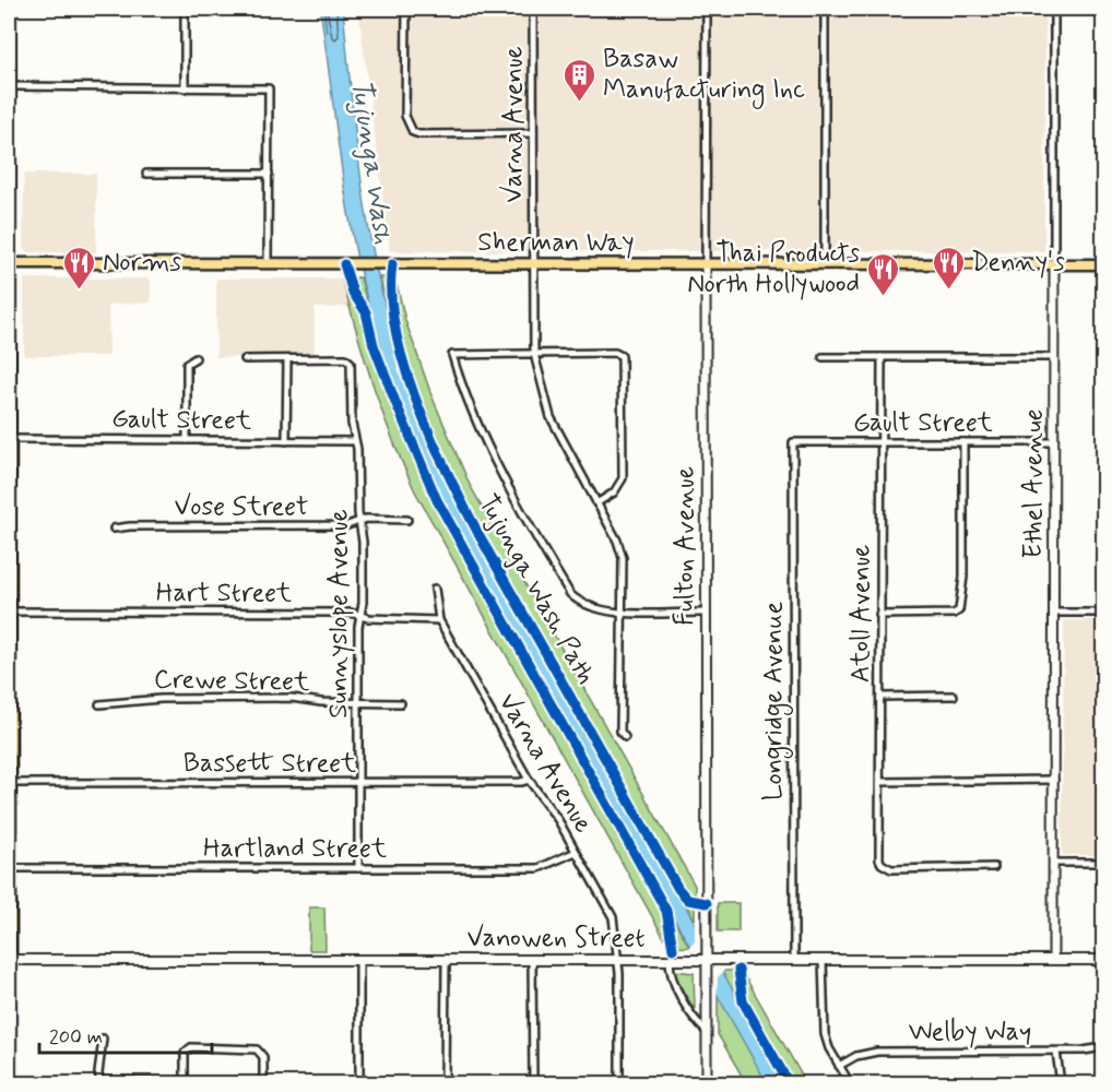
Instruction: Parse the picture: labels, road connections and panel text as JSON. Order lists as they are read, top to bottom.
{
  "streets": {
    "main road": ["Sherman Way", "Vanowen Street"],
    "street": [
      "Varna Avenue",
      "Gault Street",
      "Ethel Avenue",
      "Vose Street",
      "Fulton Avenue",
      "Hart Street",
      "Sunnyslope Avenue",
      "Atoll Avenue",
      "Crewe Street",
      "Longridge Avenue",
      "Bassett Street",
      "Hartland Street",
      "Welby Way"
    ],
    "cycle path": ["Tujunga Wash Path"]
  },
  "crossings": [
    ["Varna Avenue", "Sherman Way"],
    ["Varna Avenue", "Hart Street"],
    ["Varna Avenue", "Bassett Street"],
    ["Varna Avenue", "Hartland Street"],
    ["Varna Avenue", "Vanowen Street"],
    ["Sherman Way", "Ethel Avenue"],
    ["Sherman Way", "Fulton Avenue"],
    ["Gault Street", "Ethel Avenue"],
    ["Gault Street", "Sunnyslope Avenue"],
    ["Gault Street", "Atoll Avenue"],
    ["Gault Street", "Longridge Avenue"],
    ["Ethel Avenue", "Vanowen Street"],
    ["Vose Street", "Sunnyslope Avenue"],
    ["Fulton Avenue", "Vanowen Street"],
    ["Hart Street", "Sunnyslope Avenue"],
    ["Sunnyslope Avenue", "Crewe Street"],
    ["Sunnyslope Avenue", "Bassett Street"],
    ["Sunnyslope Avenue", "Hartland Street"],
    ["Longridge Avenue", "Vanowen Street"]
  ],
  "water": ["Tujunga Wash"],
  "places": {
    "building": ["Basaw Manufacturing Inc"],
    "restaurant": ["Norms", "Denny's", "Thai Products North Hollywood"]
  },
  "scale_bar": "200 m"
}
